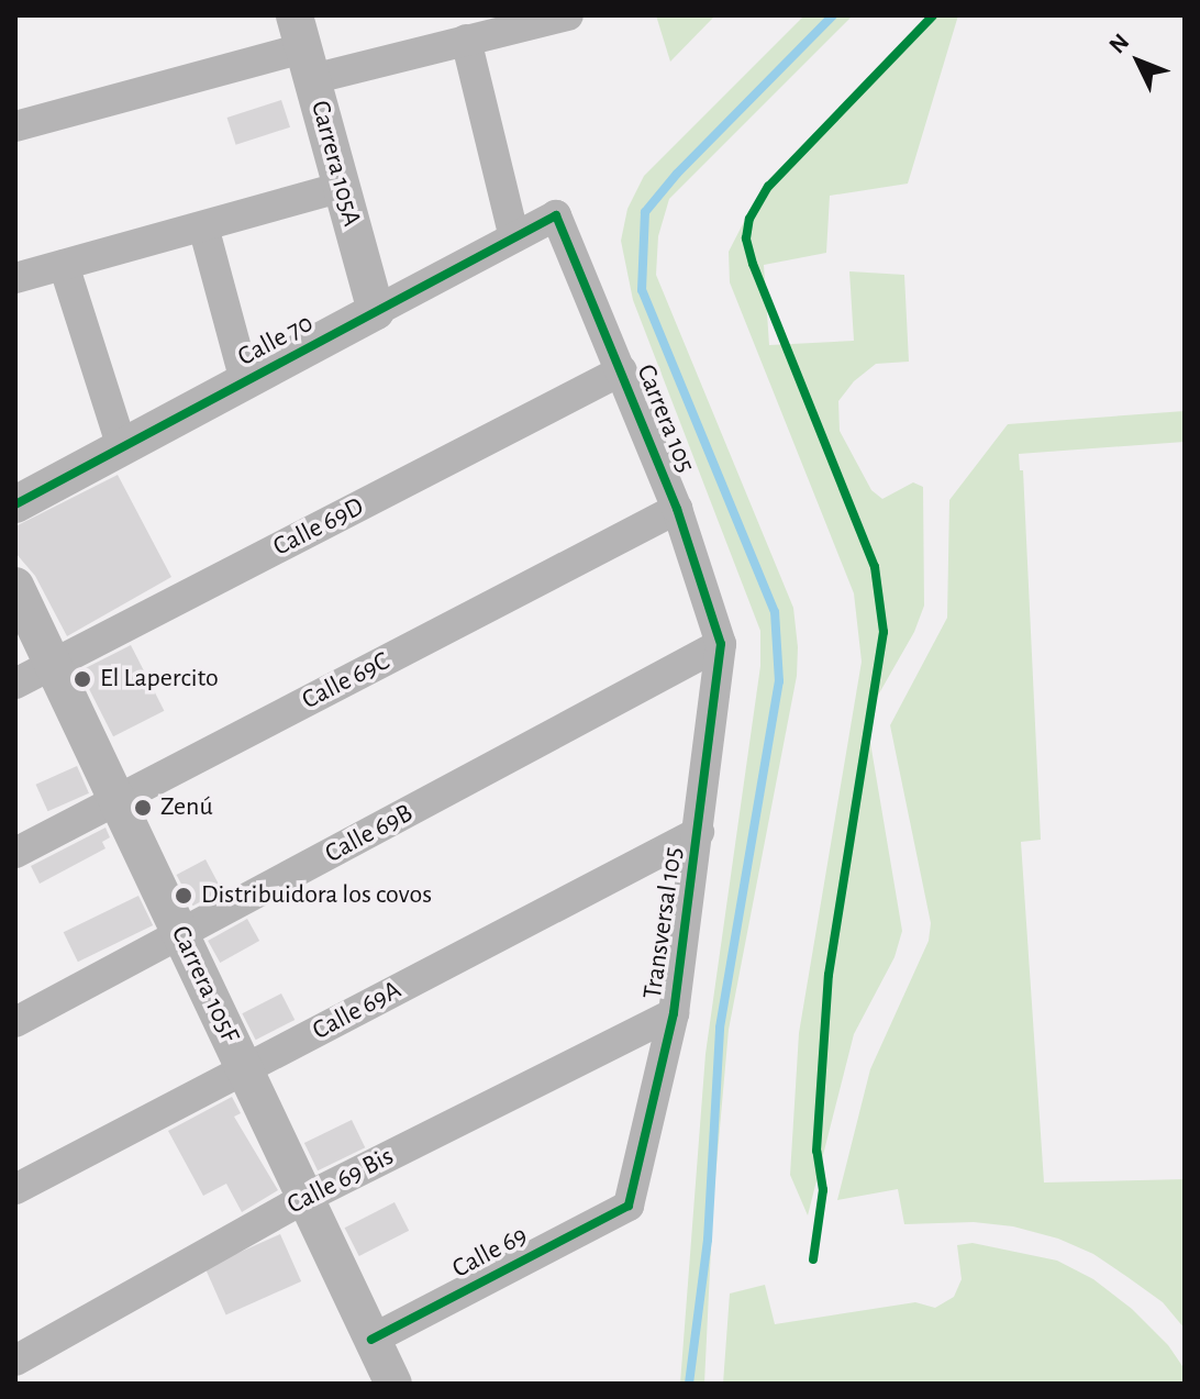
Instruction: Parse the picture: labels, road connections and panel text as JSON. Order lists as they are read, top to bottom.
{
  "streets": {
    "street": [
      "Carrera 105A",
      "Calle 70",
      "Carrera 105",
      "Calle 69D",
      "Calle 69C",
      "Calle 69B",
      "Transversal 105",
      "Carrera 105F",
      "Calle 69A",
      "Calle 69 Bis",
      "Calle 69"
    ]
  },
  "crossings": [
    ["Carrera 105A", "Calle 70"],
    ["Calle 70", "Carrera 105"],
    ["Carrera 105", "Calle 69D"],
    ["Carrera 105", "Calle 69C"],
    ["Carrera 105", "Calle 69B"],
    ["Carrera 105", "Transversal 105"],
    ["Calle 69D", "Carrera 105F"],
    ["Calle 69C", "Carrera 105F"],
    ["Calle 69B", "Transversal 105"],
    ["Calle 69B", "Carrera 105F"],
    ["Transversal 105", "Calle 69A"],
    ["Transversal 105", "Calle 69 Bis"],
    ["Transversal 105", "Calle 69"],
    ["Carrera 105F", "Calle 69A"],
    ["Carrera 105F", "Calle 69 Bis"],
    ["Carrera 105F", "Calle 69"]
  ],
  "places": ["El Lapercito", "Zenú", "Distribuidora los covos"],
  "north": "top left"
}
